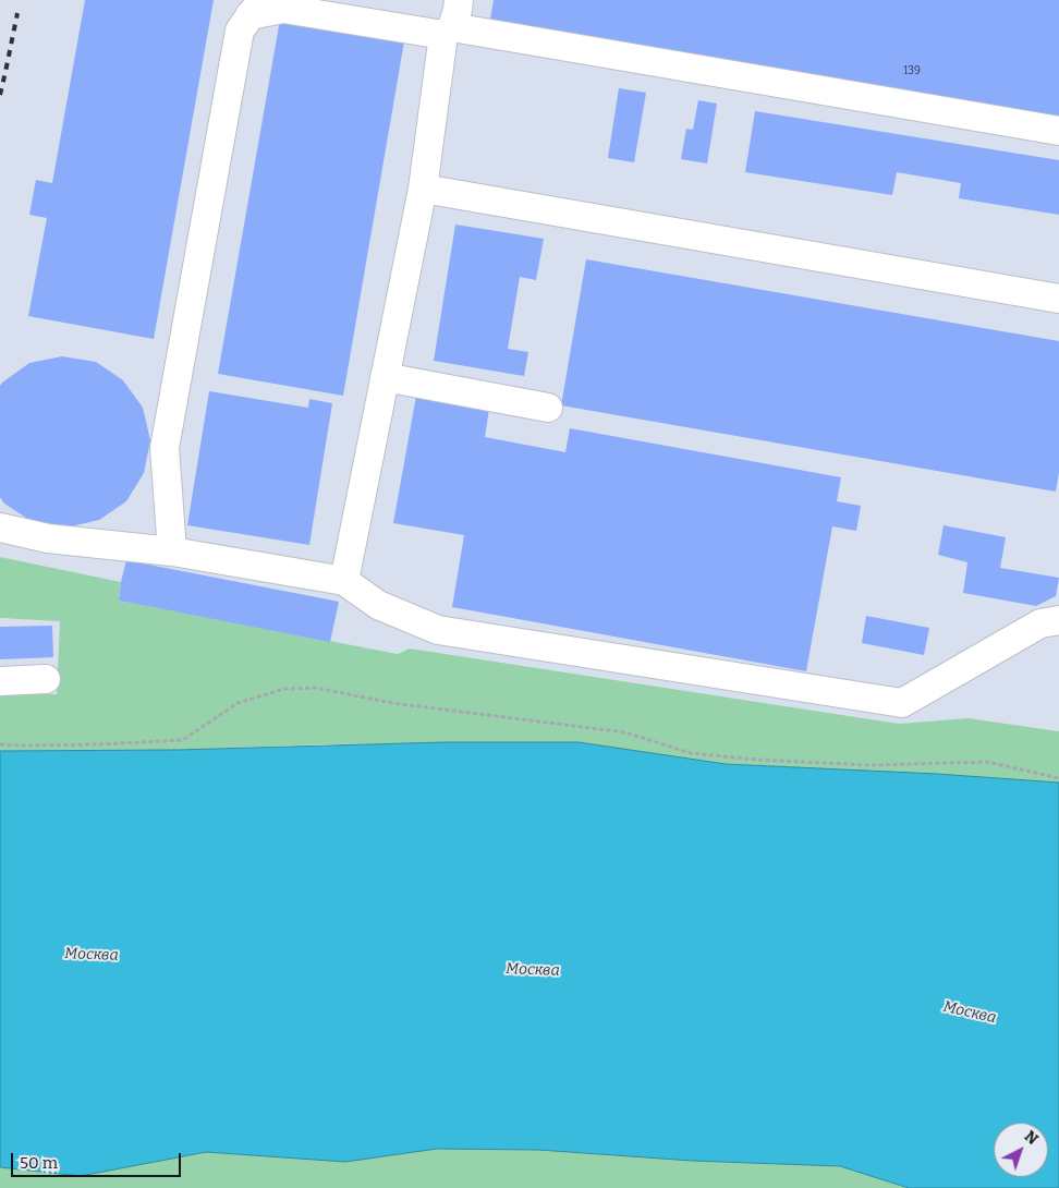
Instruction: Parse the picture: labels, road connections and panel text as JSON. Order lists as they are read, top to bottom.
{
  "water": ["Москва"],
  "house_numbers": ["139"],
  "scale_bar": "50 m",
  "north": "top right"
}
